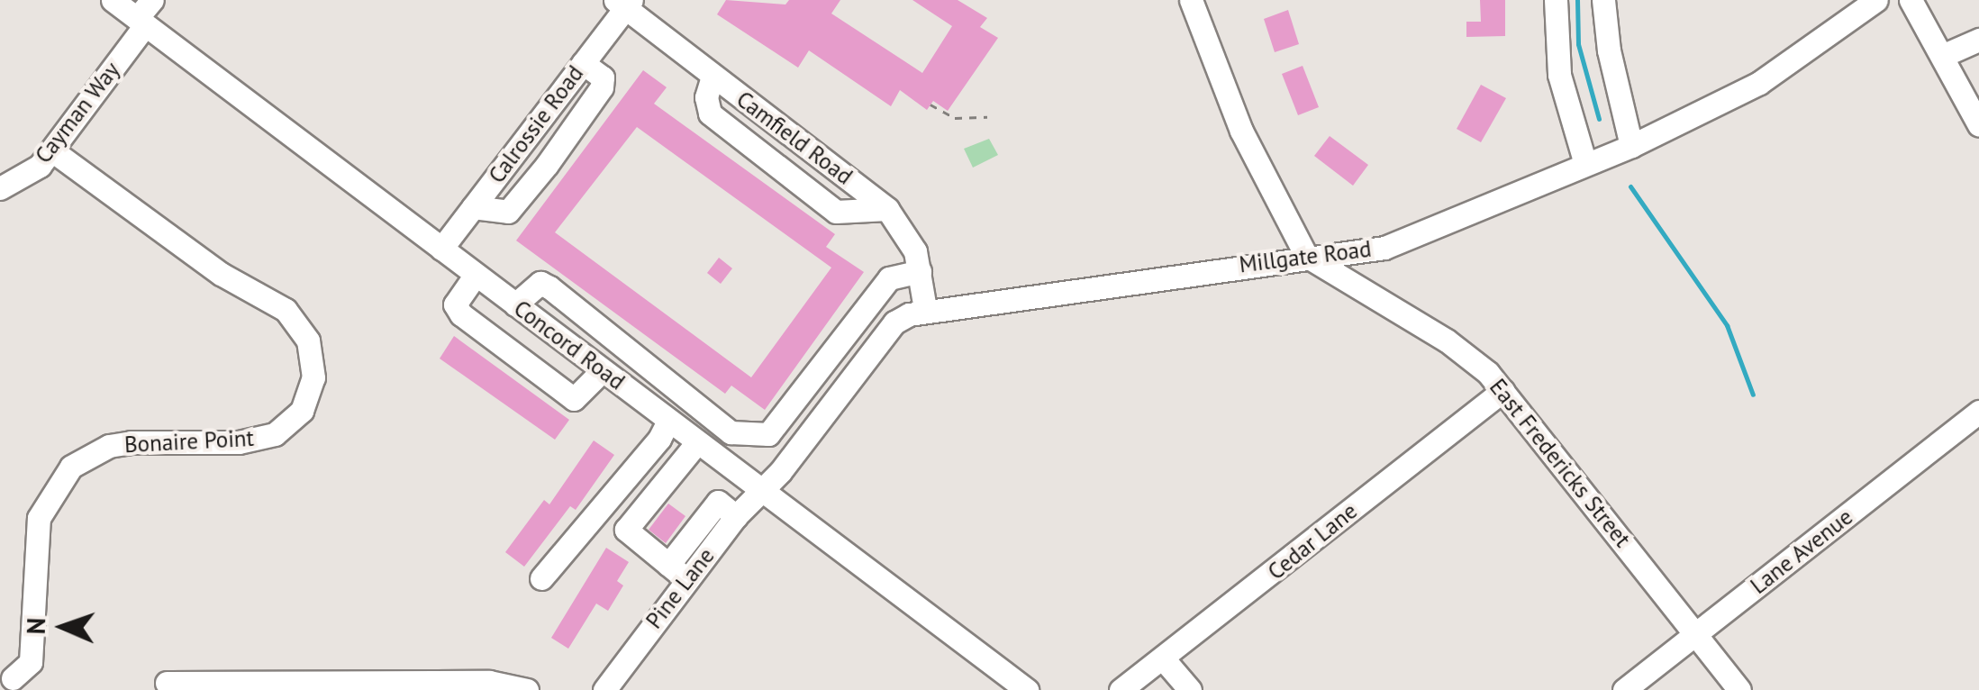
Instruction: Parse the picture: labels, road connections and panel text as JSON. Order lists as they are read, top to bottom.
{
  "streets": {
    "street": [
      "Cayman Way",
      "Calrossie Road",
      "Camfield Road",
      "Millgate Road",
      "Concord Road",
      "Bonaire Point",
      "East Fredericks Street",
      "Cedar Lane",
      "Lane Avenue",
      "Pine Lane"
    ]
  },
  "crossings": [
    ["Cayman Way", "Concord Road"],
    ["Cayman Way", "Bonaire Point"],
    ["Calrossie Road", "Camfield Road"],
    ["Calrossie Road", "Concord Road"],
    ["Camfield Road", "Millgate Road"],
    ["Millgate Road", "Concord Road"],
    ["Millgate Road", "East Fredericks Street"],
    ["Millgate Road", "Pine Lane"],
    ["Concord Road", "Pine Lane"],
    ["East Fredericks Street", "Cedar Lane"],
    ["East Fredericks Street", "Lane Avenue"]
  ],
  "north": "left"
}
